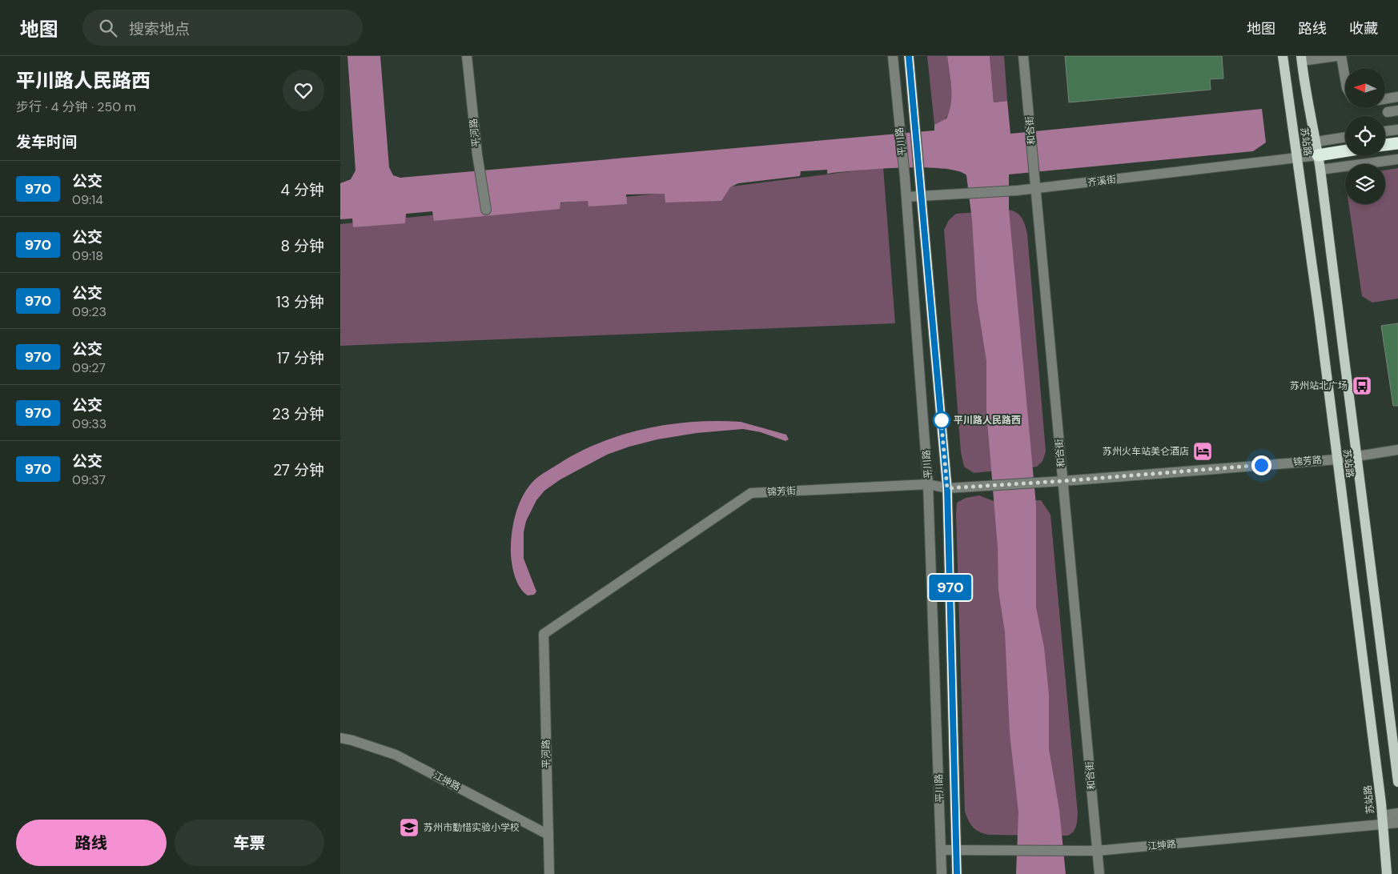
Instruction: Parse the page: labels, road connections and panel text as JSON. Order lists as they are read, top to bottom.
{
  "streets": {
    "main road": ["苏站路"],
    "street": [
      "和合街",
      "平河路",
      "平川路",
      "齐溪街",
      "锦芳路",
      "锦芳街",
      "江坤路"
    ]
  },
  "crossings": [
    ["和合街", "齐溪街"],
    ["和合街", "锦芳路"],
    ["和合街", "锦芳街"],
    ["和合街", "江坤路"],
    ["平河路", "锦芳街"],
    ["平河路", "江坤路"],
    ["平川路", "齐溪街"],
    ["平川路", "锦芳街"],
    ["平川路", "江坤路"],
    ["苏站路", "齐溪街"],
    ["苏站路", "锦芳路"],
    ["苏站路", "江坤路"],
    ["锦芳路", "锦芳街"]
  ],
  "places": {
    "bus stop": ["苏州站北广场"],
    "other": ["平川路人民路西"],
    "hotel": ["苏州火车站美仑酒店"],
    "school or university": ["苏州市勤惜实验小学校"]
  },
  "lines": ["bus line 970"],
  "north": "left",
  "page": {
    "header": "地图",
    "search": "搜索地点",
    "nav": ["地图", "路线", "收藏"],
    "heading": [
      ["平川路人民路西", "步行 · 4 分钟 · 250 m"],
      "发车时间"
    ],
    "on_map": "970",
    "list": [
      {
        "mark": "970",
        "name": "公交",
        "note": "09:14",
        "value": "4 分钟"
      },
      {
        "mark": "970",
        "name": "公交",
        "note": "09:18",
        "value": "8 分钟"
      },
      {
        "mark": "970",
        "name": "公交",
        "note": "09:23",
        "value": "13 分钟"
      },
      {
        "mark": "970",
        "name": "公交",
        "note": "09:27",
        "value": "17 分钟"
      },
      {
        "mark": "970",
        "name": "公交",
        "note": "09:33",
        "value": "23 分钟"
      },
      {
        "mark": "970",
        "name": "公交",
        "note": "09:37",
        "value": "27 分钟"
      }
    ],
    "buttons": ["路线", "车票"]
  }
}
